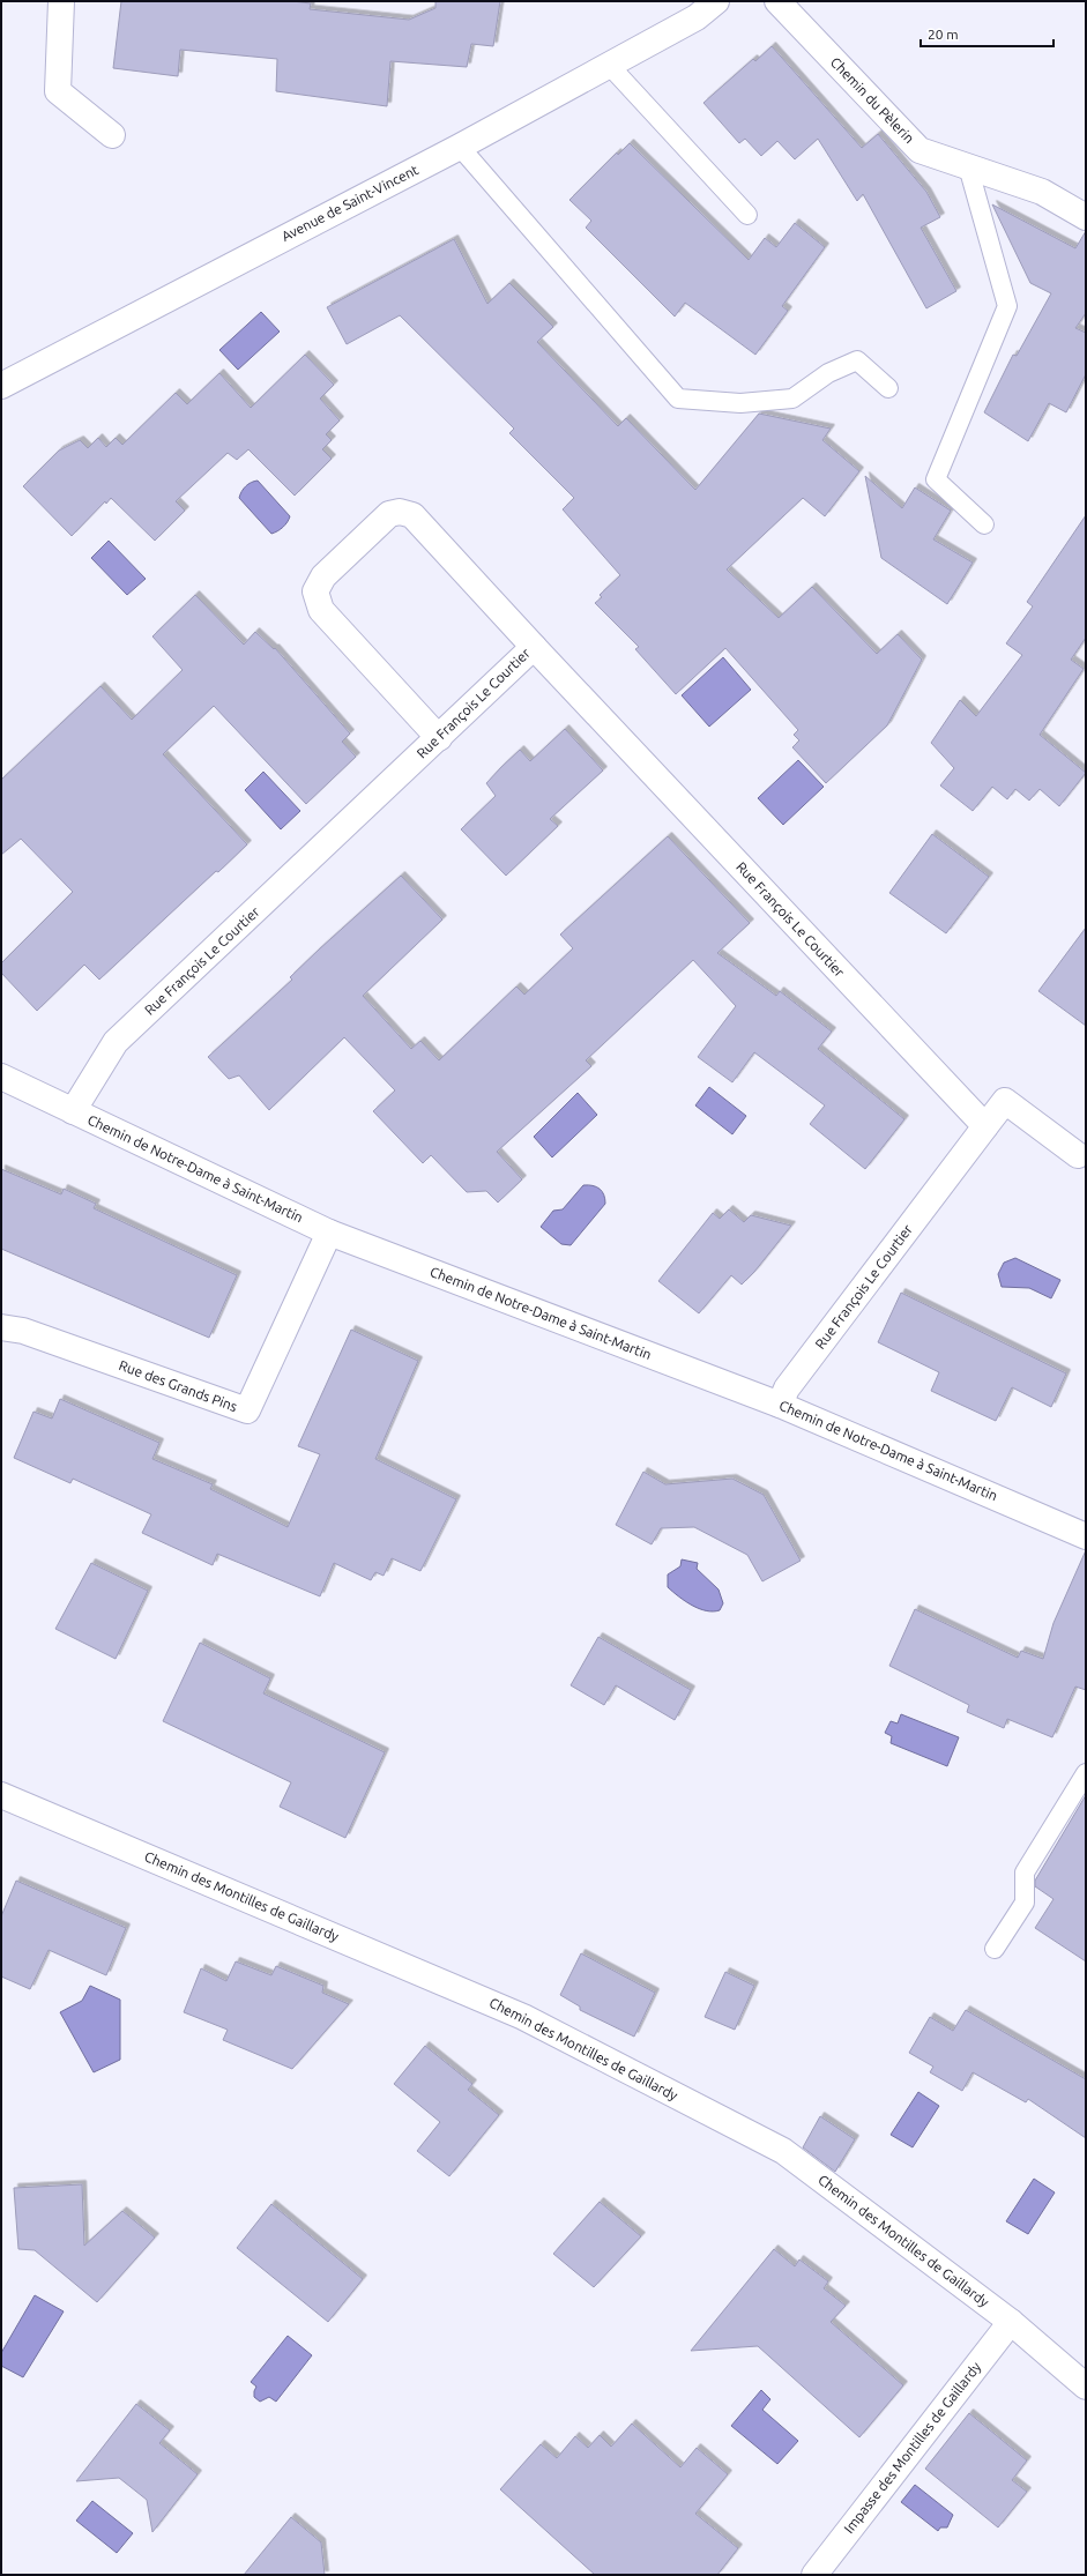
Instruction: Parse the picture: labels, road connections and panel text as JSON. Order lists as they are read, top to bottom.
{
  "streets": {
    "street": [
      "Chemin du Pèlerin",
      "Avenue de Saint-Vincent",
      "Rue François Le Courtier",
      "Chemin de Notre-Dame à Saint-Martin",
      "Rue des Grands Pins",
      "Chemin des Montilles de Gaillardy",
      "Impasse des Montilles de Gaillardy"
    ]
  },
  "crossings": [
    ["Rue François Le Courtier", "Chemin de Notre-Dame à Saint-Martin"],
    ["Chemin de Notre-Dame à Saint-Martin", "Rue des Grands Pins"],
    ["Chemin des Montilles de Gaillardy", "Impasse des Montilles de Gaillardy"]
  ],
  "scale_bar": "20 m"
}
